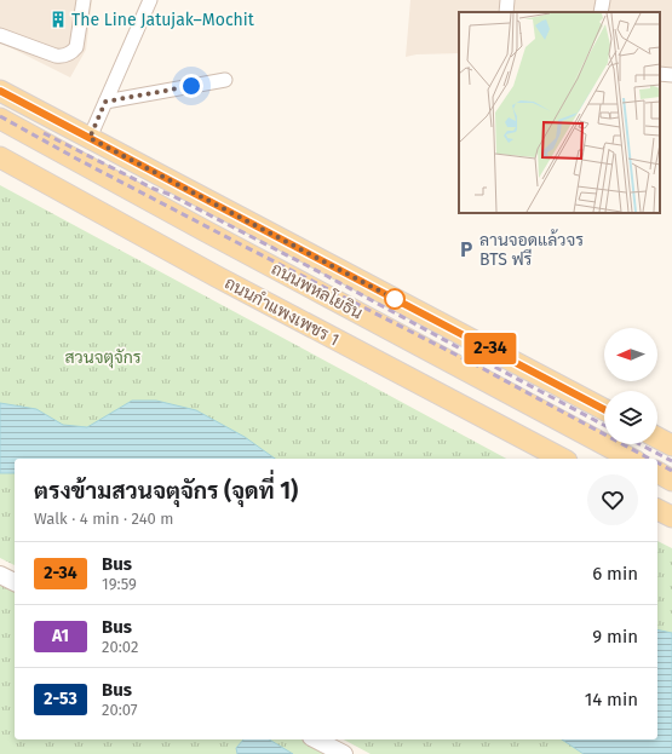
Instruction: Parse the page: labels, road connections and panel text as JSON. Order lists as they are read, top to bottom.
{
  "streets": {
    "main road": ["ถนนพหลโยธิน", "ถนนกำแพงเพชร 1"]
  },
  "parks": ["สวนจตุจักร"],
  "places": {
    "building": ["The Line Jatujak–Mochit"],
    "parking": ["ลานจอดแล้วจร BTS ฟรี"]
  },
  "lines": ["bus line 2-34"],
  "north": "left",
  "page": {
    "on_map": "2-34",
    "heading": ["ตรงข้ามสวนจตุจักร (จุดที่ 1)", "Walk · 4 min · 240 m"],
    "list": [
      {
        "mark": "2-34",
        "name": "Bus",
        "note": "19:59",
        "value": "6 min"
      },
      {
        "mark": "A1",
        "name": "Bus",
        "note": "20:02",
        "value": "9 min"
      },
      {
        "mark": "2-53",
        "name": "Bus",
        "note": "20:07",
        "value": "14 min"
      }
    ]
  }
}
